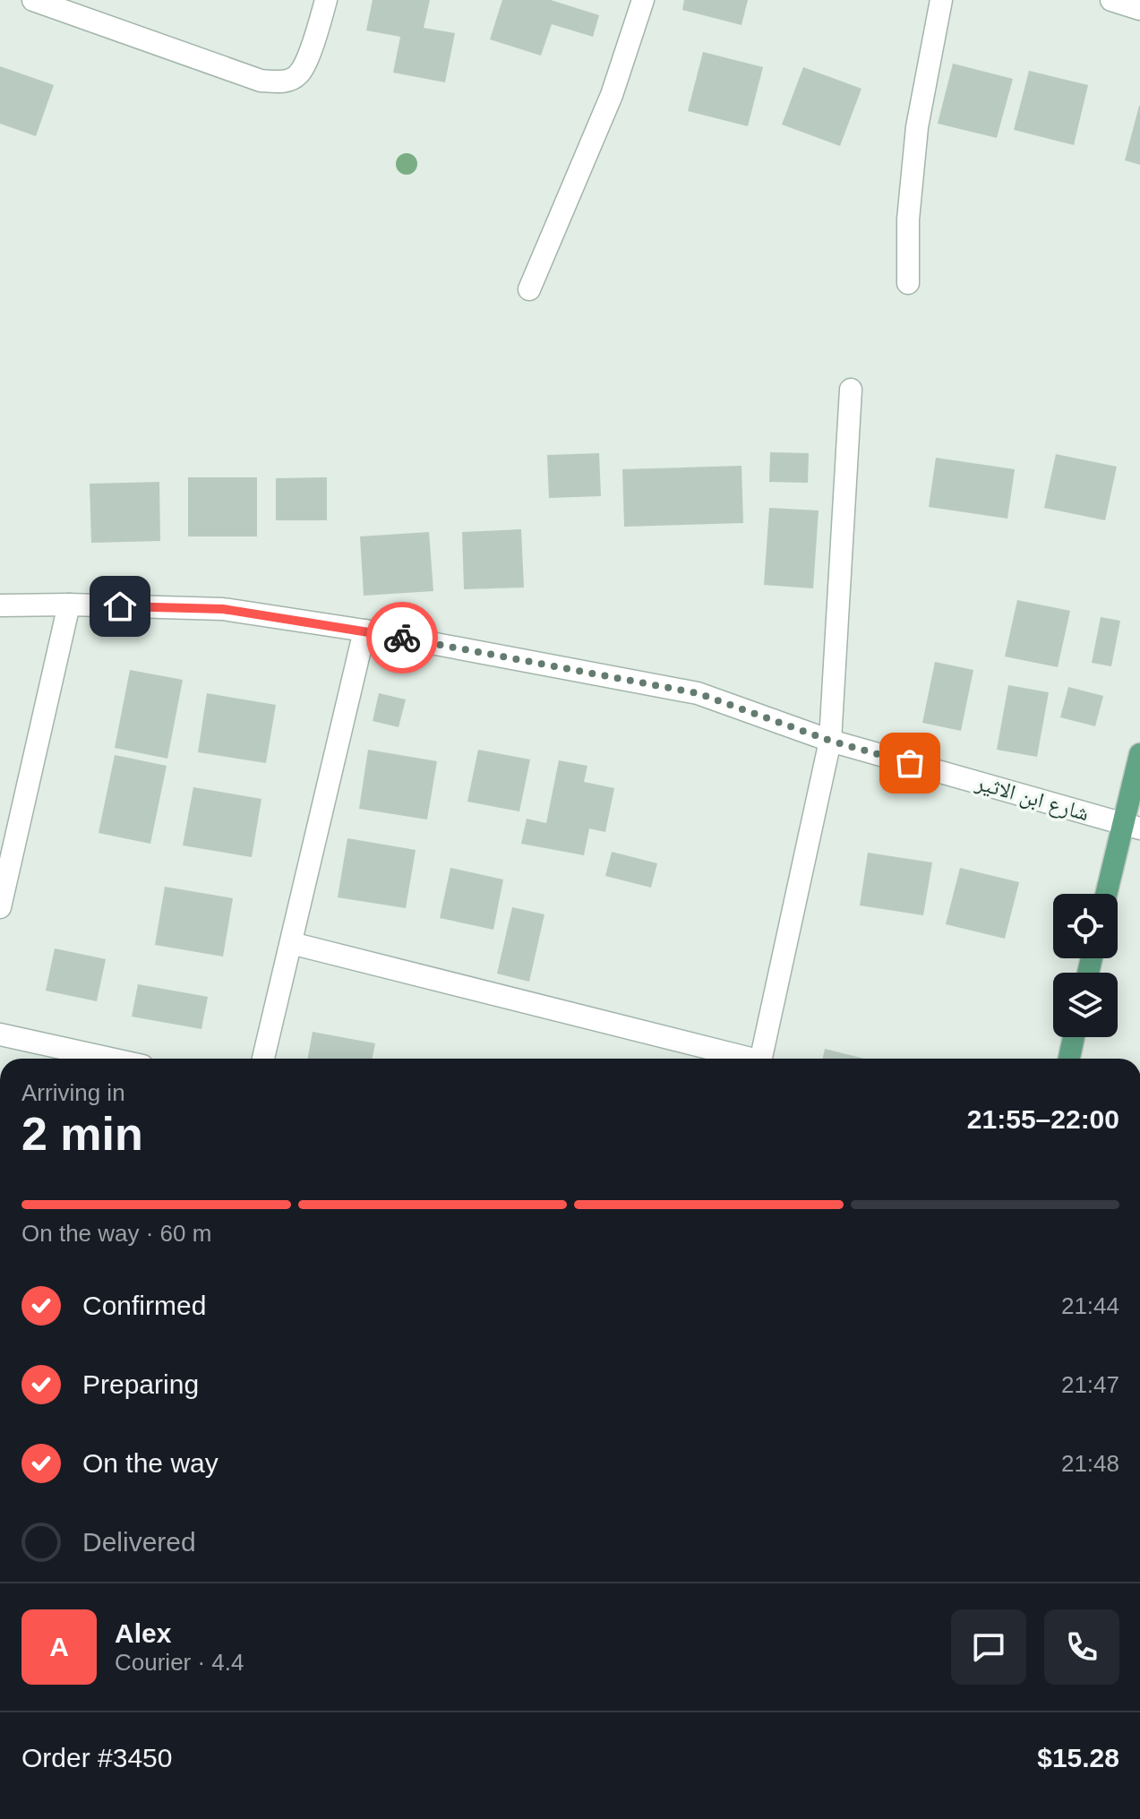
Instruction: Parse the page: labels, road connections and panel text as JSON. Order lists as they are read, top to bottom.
{
  "streets": {
    "street": ["شارع ابن الاثير"]
  },
  "page": {
    "heading": ["2 min", "Arriving in", "21:55–22:00"],
    "panel": [
      "Alex",
      "Courier · 4.4",
      "Order #3450",
      "$15.28"
    ],
    "bar": "On the way · 60 m",
    "list": [
      ["Confirmed", "21:44"],
      ["Preparing", "21:47"],
      ["On the way", "21:48"],
      "Delivered"
    ],
    "round": "A"
  }
}
